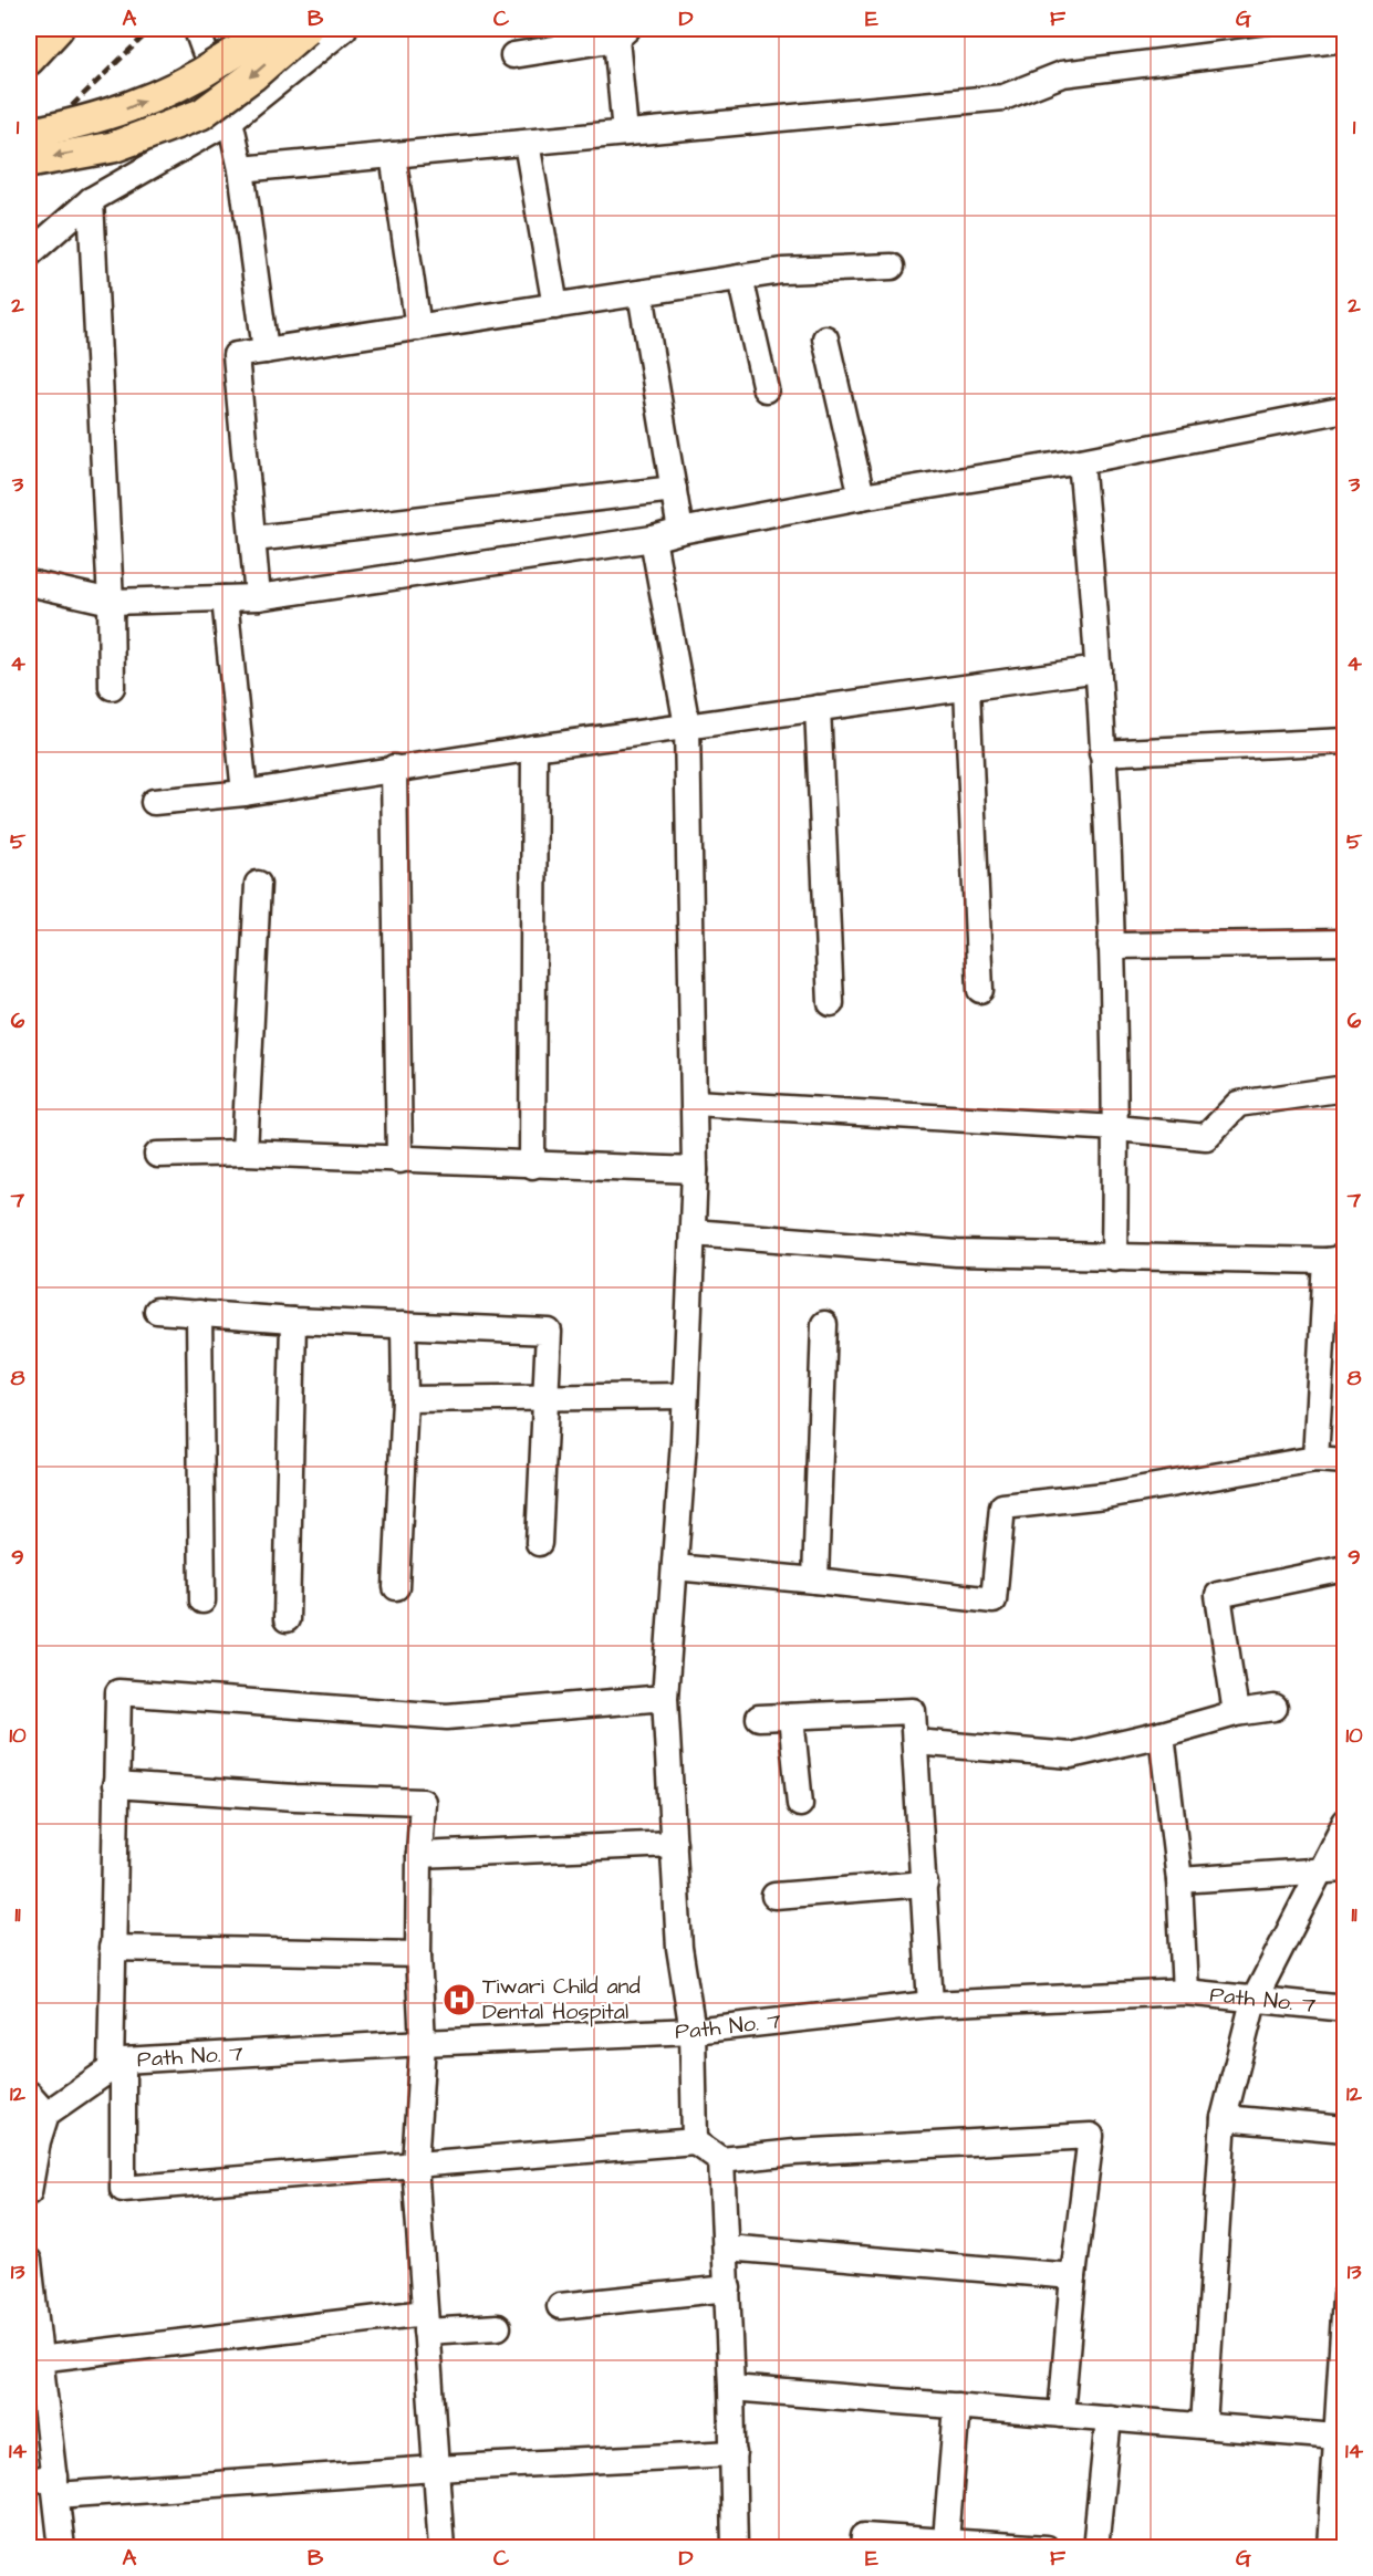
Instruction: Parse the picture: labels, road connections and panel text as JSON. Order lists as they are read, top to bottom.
{
  "streets": {
    "street": ["Path No. 7"]
  },
  "places": {
    "hospital": ["Tiwari Child and Dental Hospital"]
  },
  "grid": {
    "columns": [
      "A",
      "B",
      "C",
      "D",
      "E",
      "F",
      "G"
    ],
    "rows": [
      "1",
      "2",
      "3",
      "4",
      "5",
      "6",
      "7",
      "8",
      "9",
      "10",
      "11",
      "12",
      "13",
      "14"
    ]
  }
}
